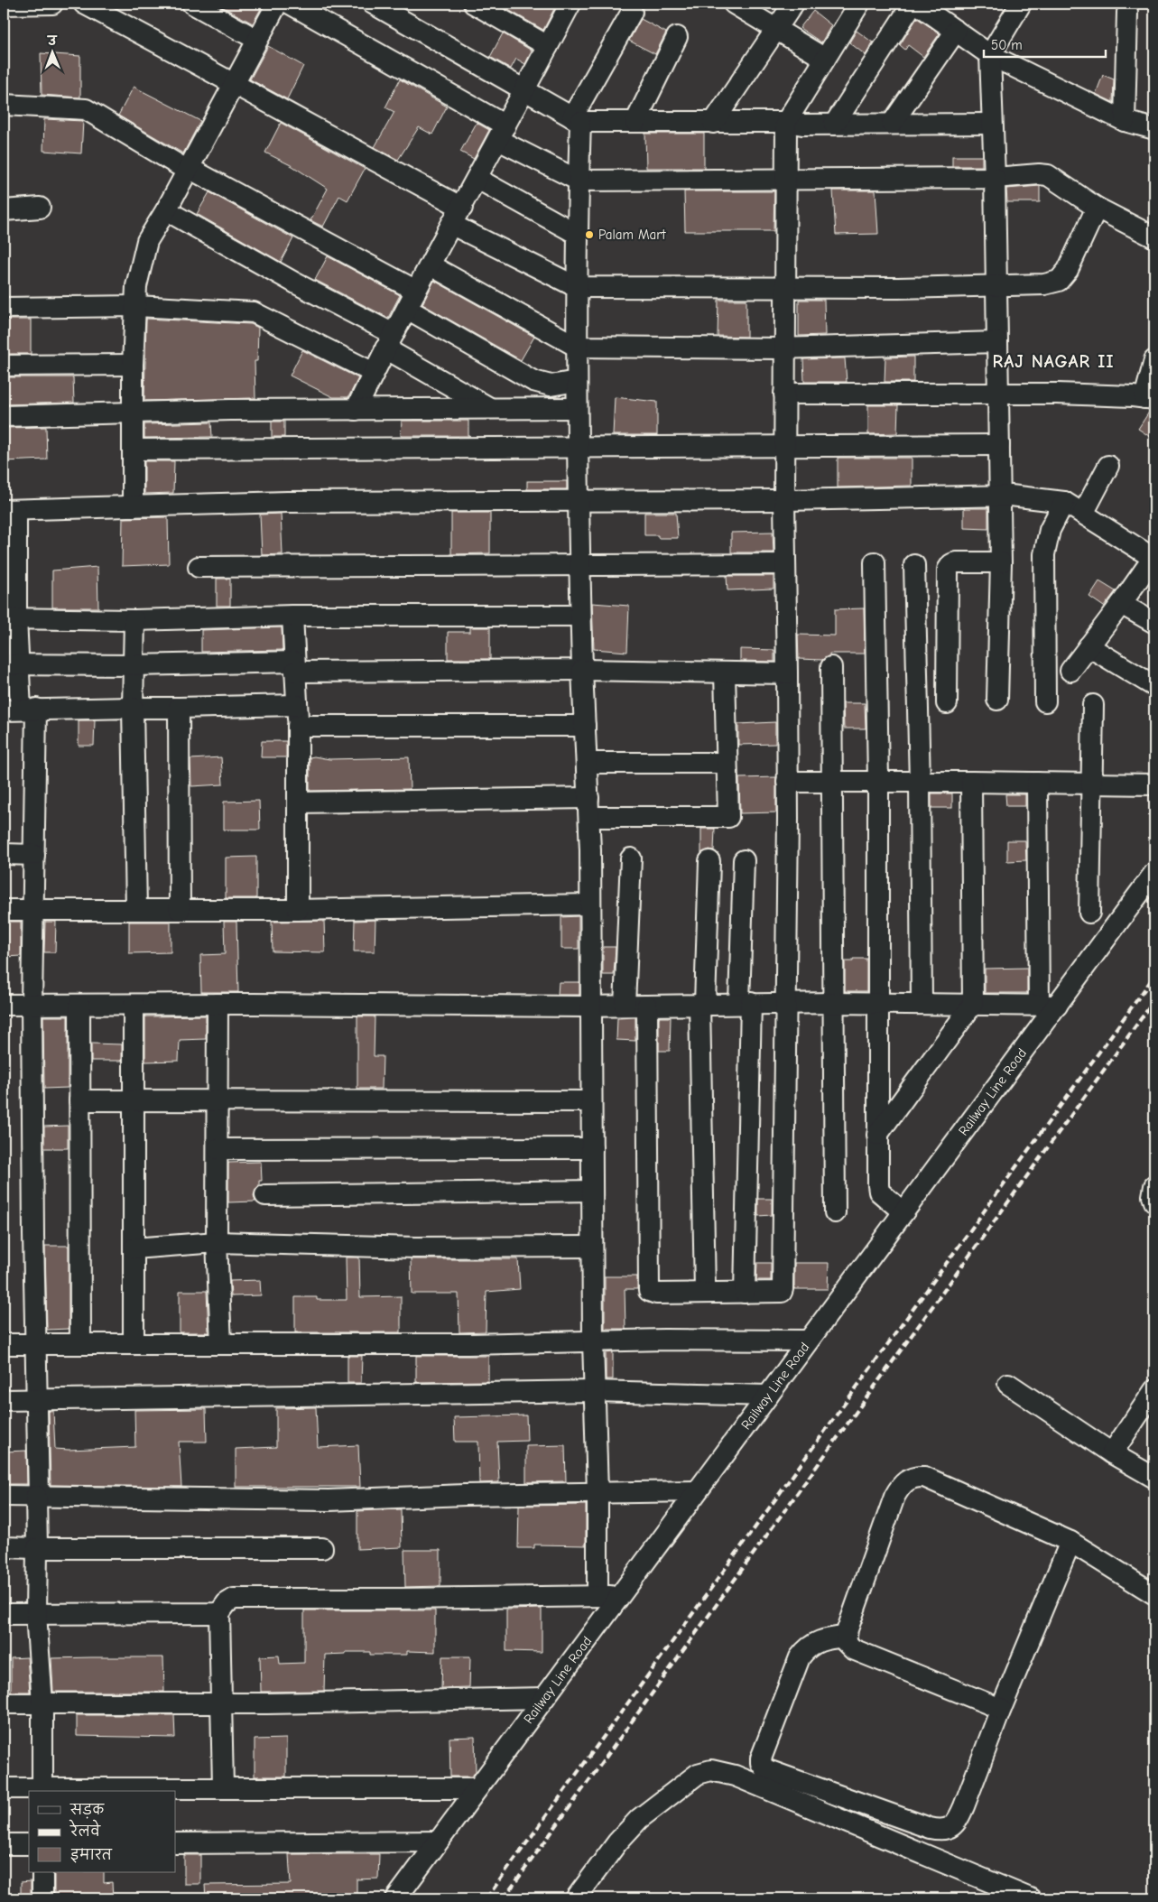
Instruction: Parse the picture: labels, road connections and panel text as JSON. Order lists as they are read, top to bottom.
{
  "streets": {
    "street": ["Railway Line Road"]
  },
  "districts": ["RAJ NAGAR II"],
  "places": ["Palam Mart"],
  "legend": ["सड़क", "रेलवे", "इमारत"],
  "scale_bar": "50 m",
  "north": "top"
}
